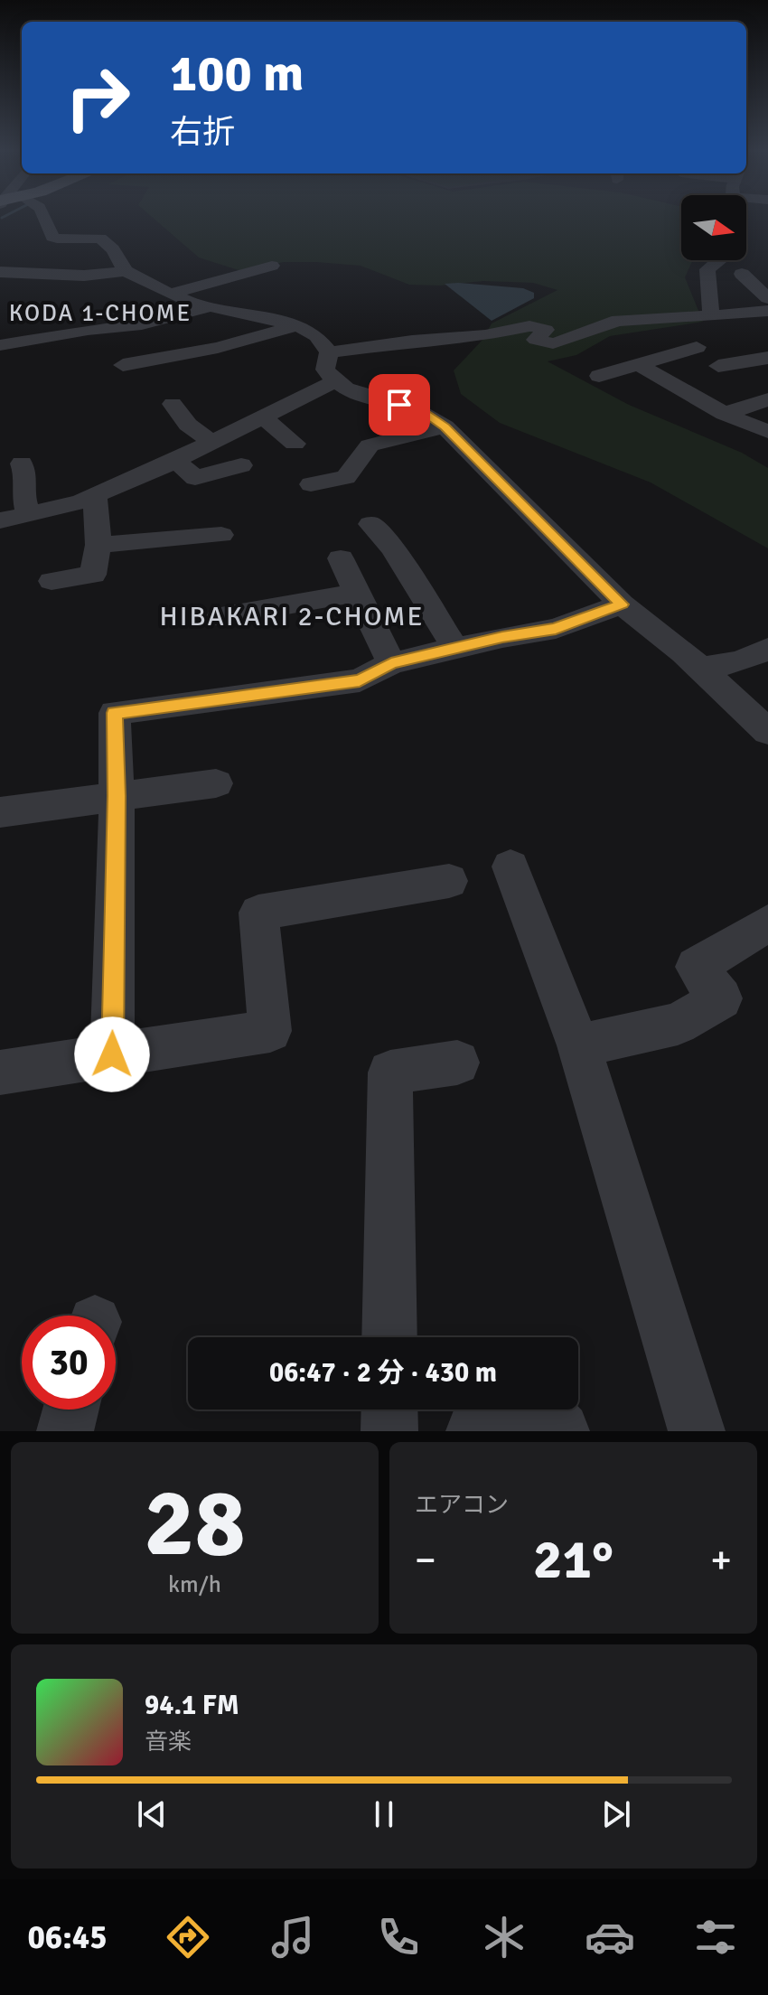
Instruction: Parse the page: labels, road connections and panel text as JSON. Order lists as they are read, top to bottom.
{
  "districts": ["KODA 1-CHOME", "HIBAKARI 2-CHOME"],
  "north": "right",
  "page": {
    "turn": ["100 m", "右折"],
    "limit": "30",
    "trip": "06:47 · 2 分 · 430 m",
    "tile": [
      ["28", "km/h"],
      "エアコン"
    ],
    "heat": ["−", "21°", "+"],
    "song": ["94.1 FM", "音楽"],
    "tabs": "06:45"
  }
}
